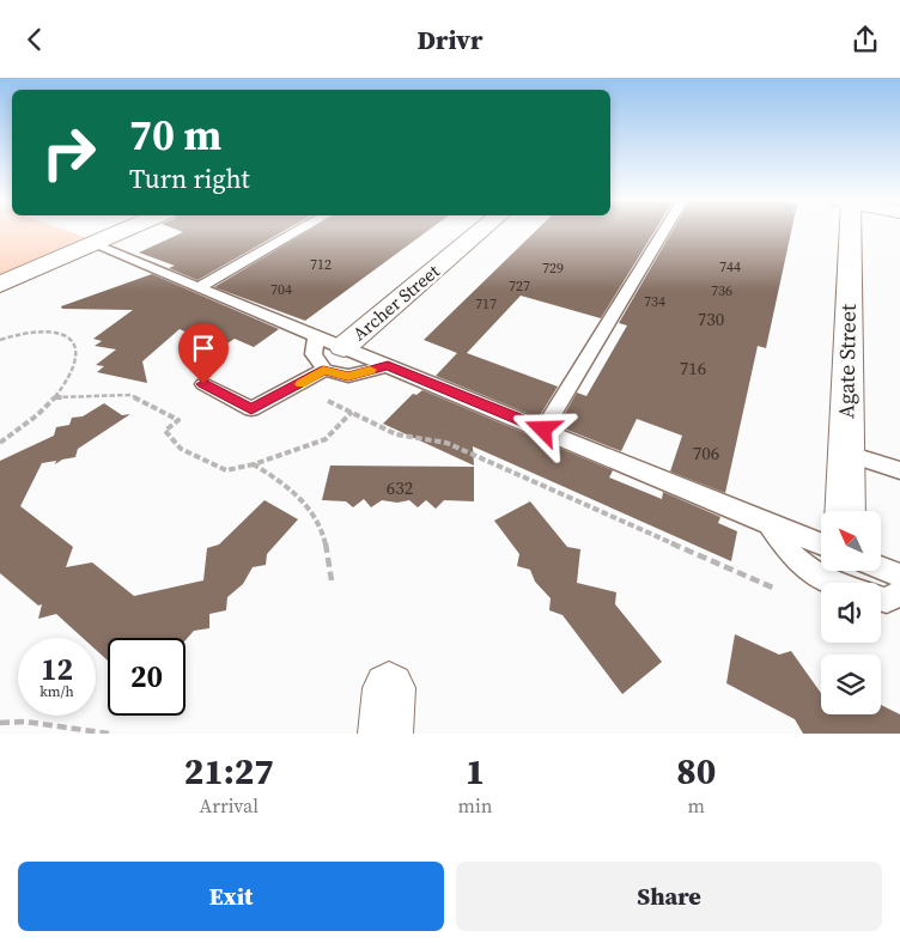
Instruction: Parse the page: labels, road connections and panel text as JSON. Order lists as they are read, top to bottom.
{
  "streets": {
    "street": ["Archer Street", "Agate Street"]
  },
  "house_numbers": [
    "712",
    "744",
    "729",
    "727",
    "704",
    "736",
    "734",
    "717",
    "730",
    "716",
    "706",
    "632"
  ],
  "north": "top left",
  "page": {
    "header": "Drivr",
    "turn": ["70 m", "Turn right"],
    "speed": "12 km/h",
    "limit": "20",
    "eta": [
      "21:27",
      "Arrival",
      "1",
      "min",
      "80",
      "m"
    ],
    "buttons": ["Exit", "Share"]
  }
}
